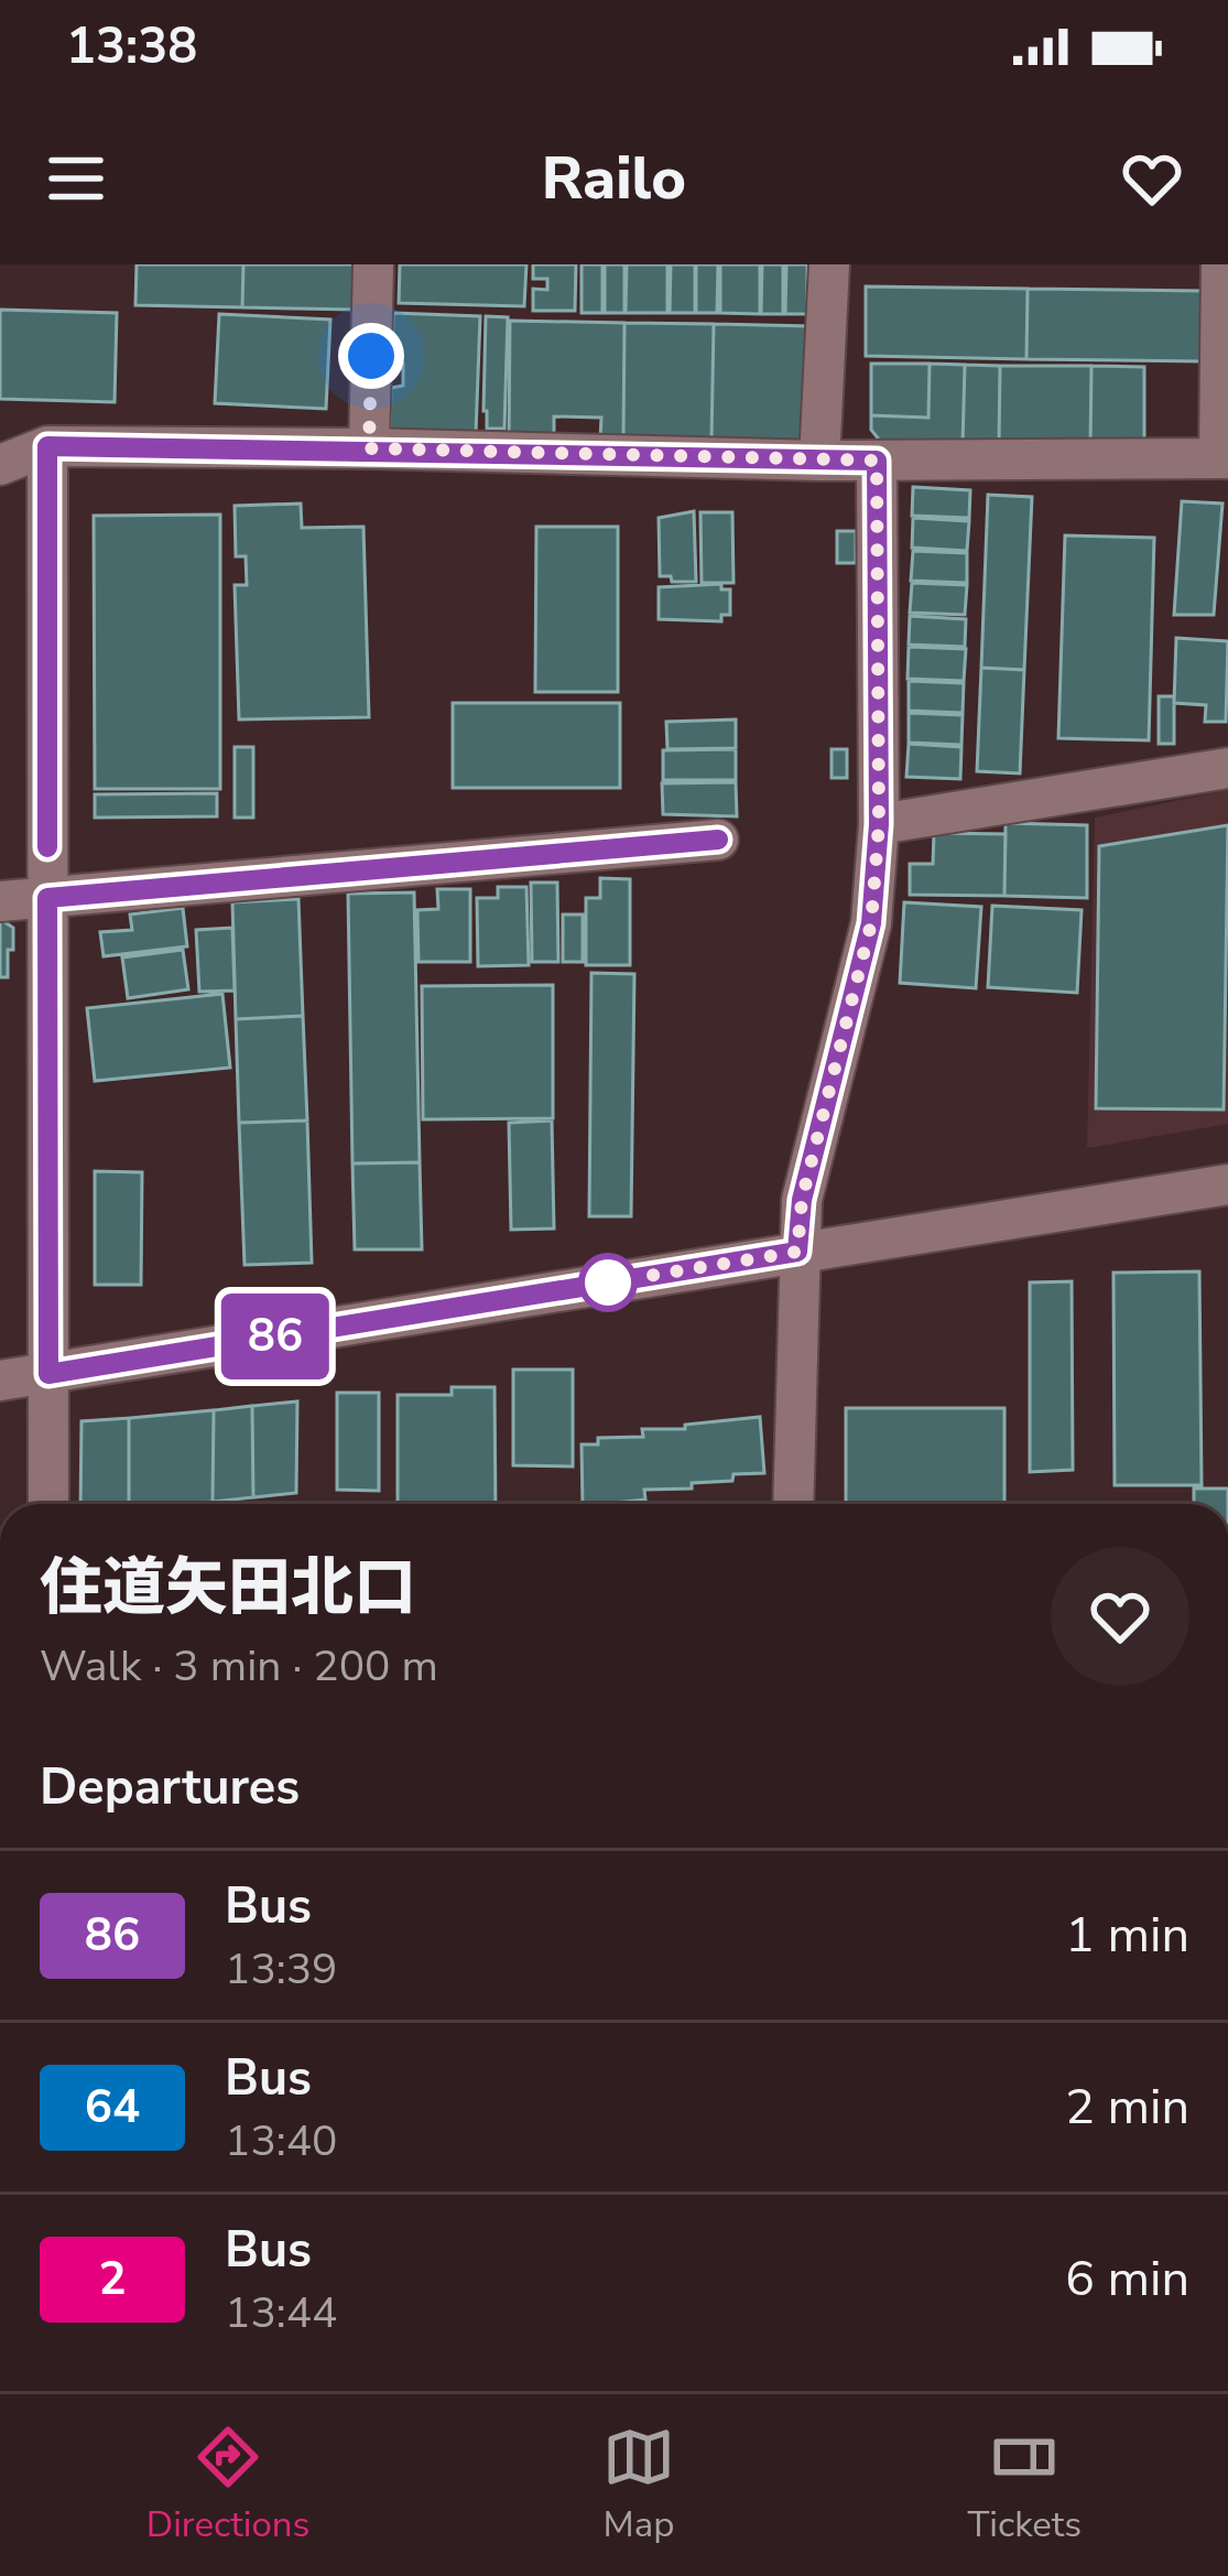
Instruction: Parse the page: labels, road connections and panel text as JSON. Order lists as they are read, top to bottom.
{
  "lines": ["bus line 86"],
  "page": {
    "status": "13:38",
    "header": "Railo",
    "on_map": "86",
    "heading": [
      ["住道矢田北口", "Walk · 3 min · 200 m"],
      "Departures"
    ],
    "list": [
      {
        "mark": "86",
        "name": "Bus",
        "note": "13:39",
        "value": "1 min"
      },
      {
        "mark": "64",
        "name": "Bus",
        "note": "13:40",
        "value": "2 min"
      },
      {
        "mark": "2",
        "name": "Bus",
        "note": "13:44",
        "value": "6 min"
      }
    ],
    "tabs": ["Directions", "Map", "Tickets"]
  }
}
